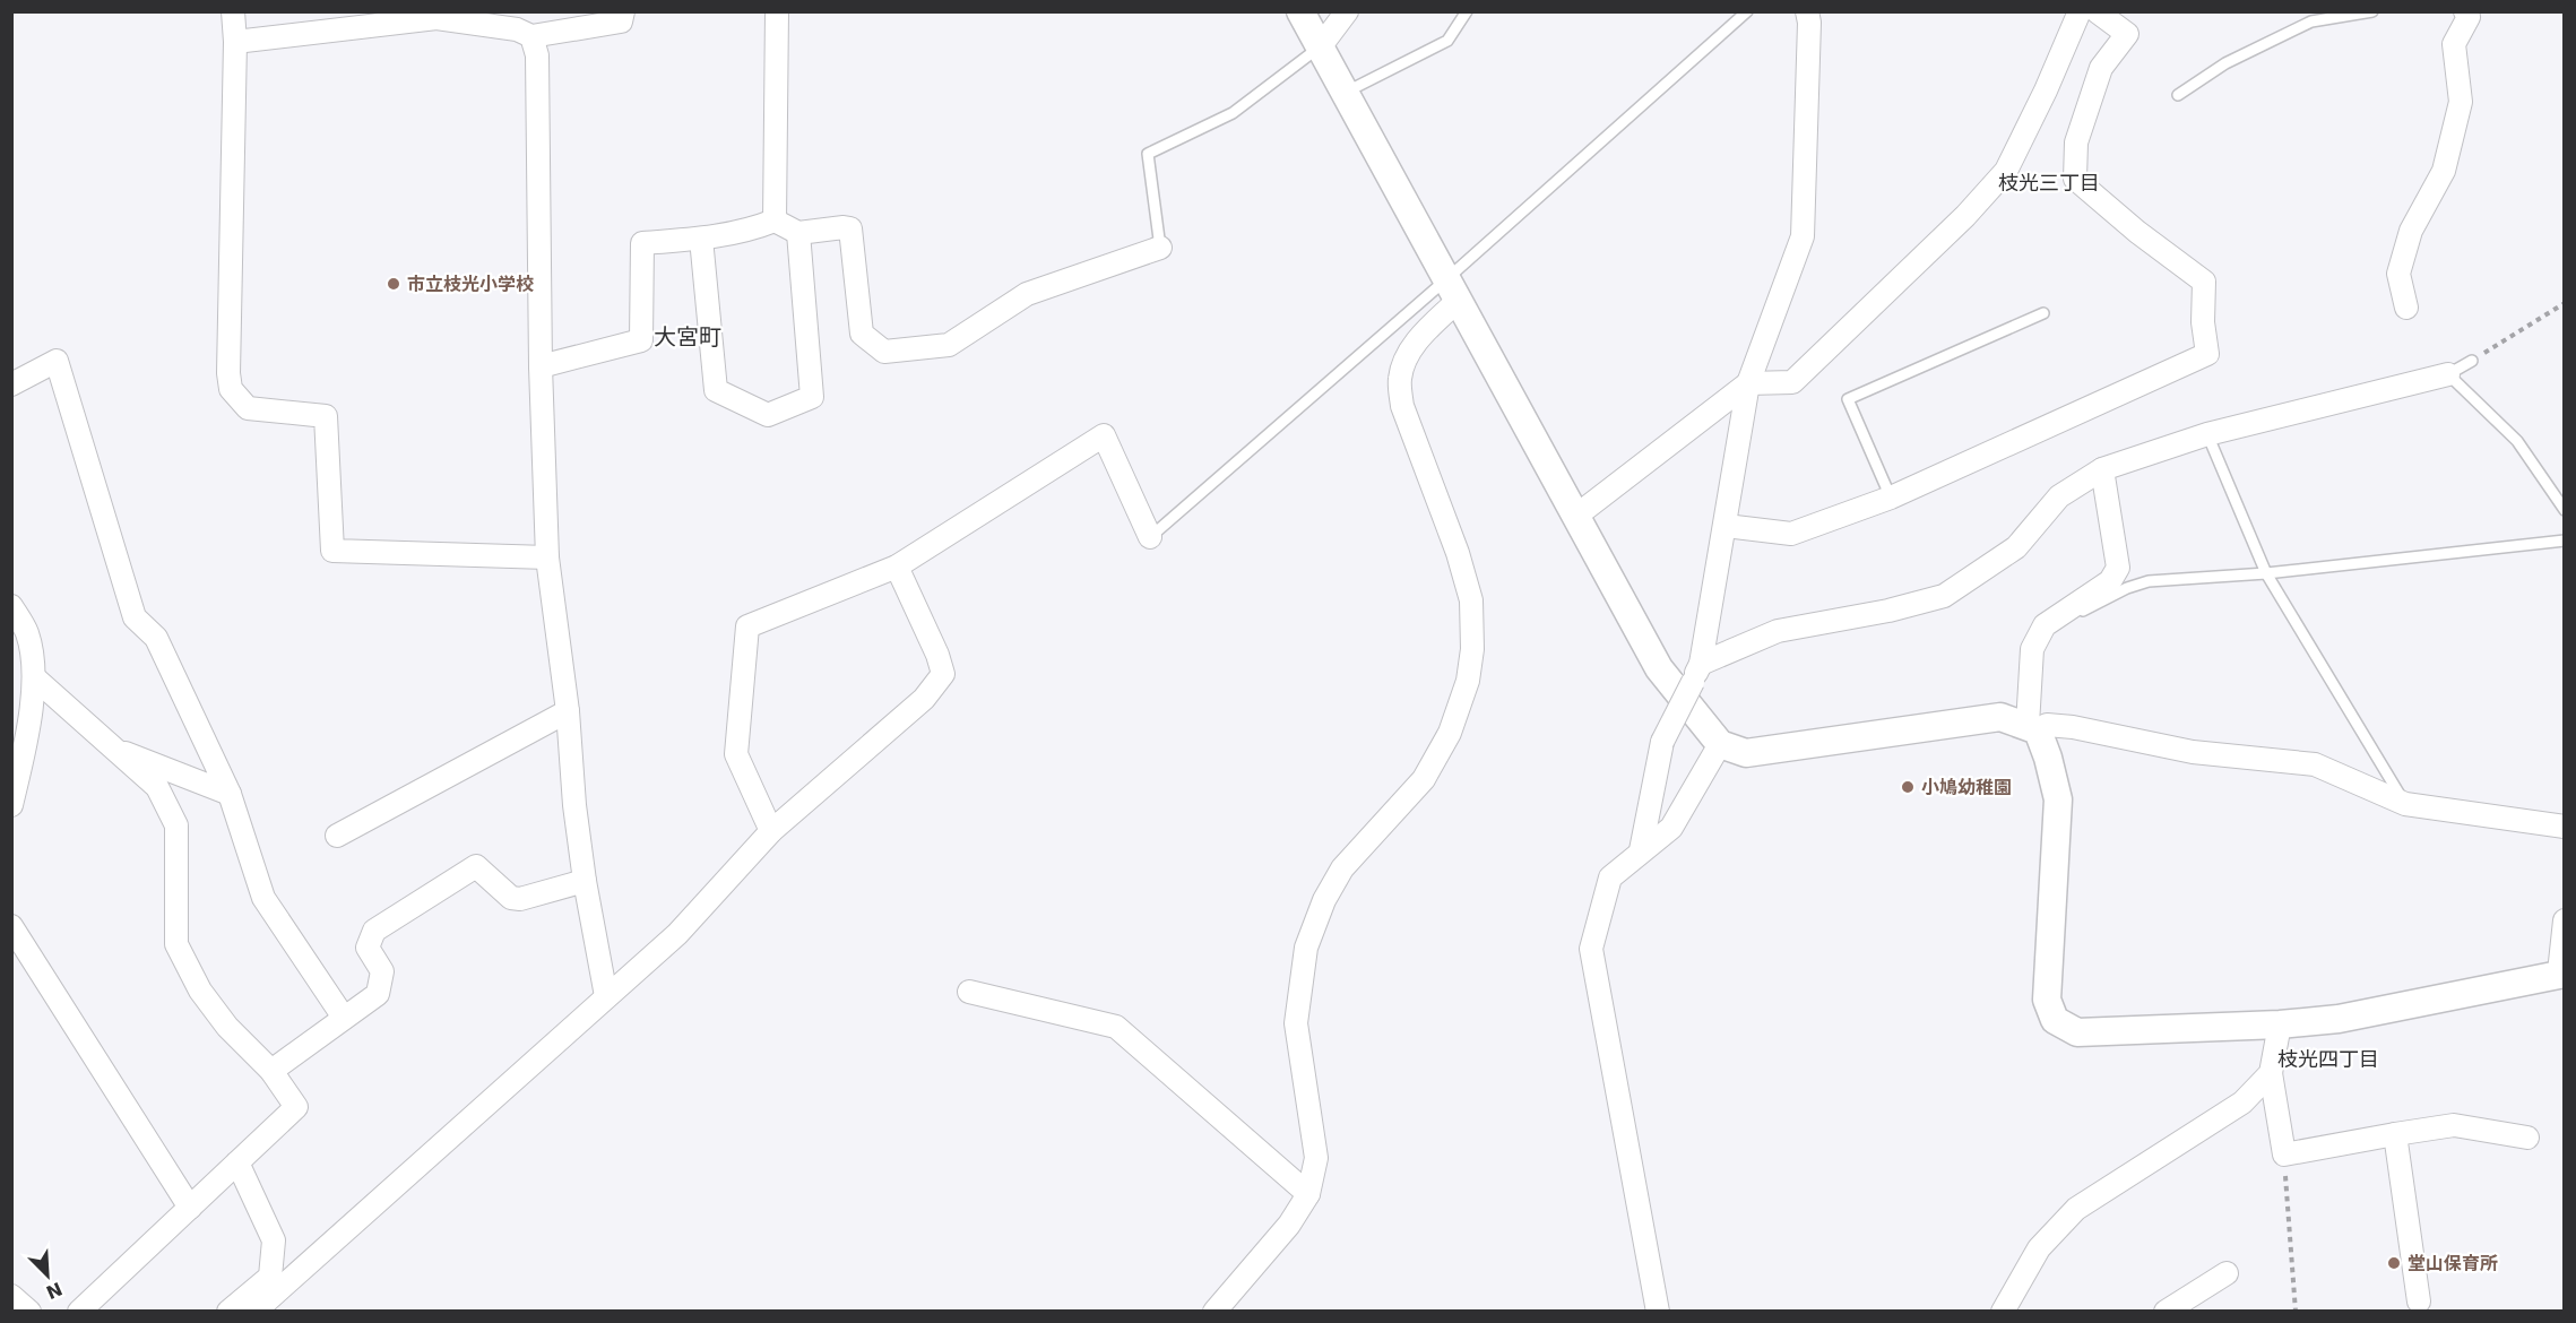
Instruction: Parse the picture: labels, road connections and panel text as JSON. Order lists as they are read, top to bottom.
{
  "districts": ["枝光三丁目", "大宮町", "枝光四丁目"],
  "places": ["市立枝光小学校", "小鳩幼稚園", "堂山保育所"],
  "north": "bottom right"
}
